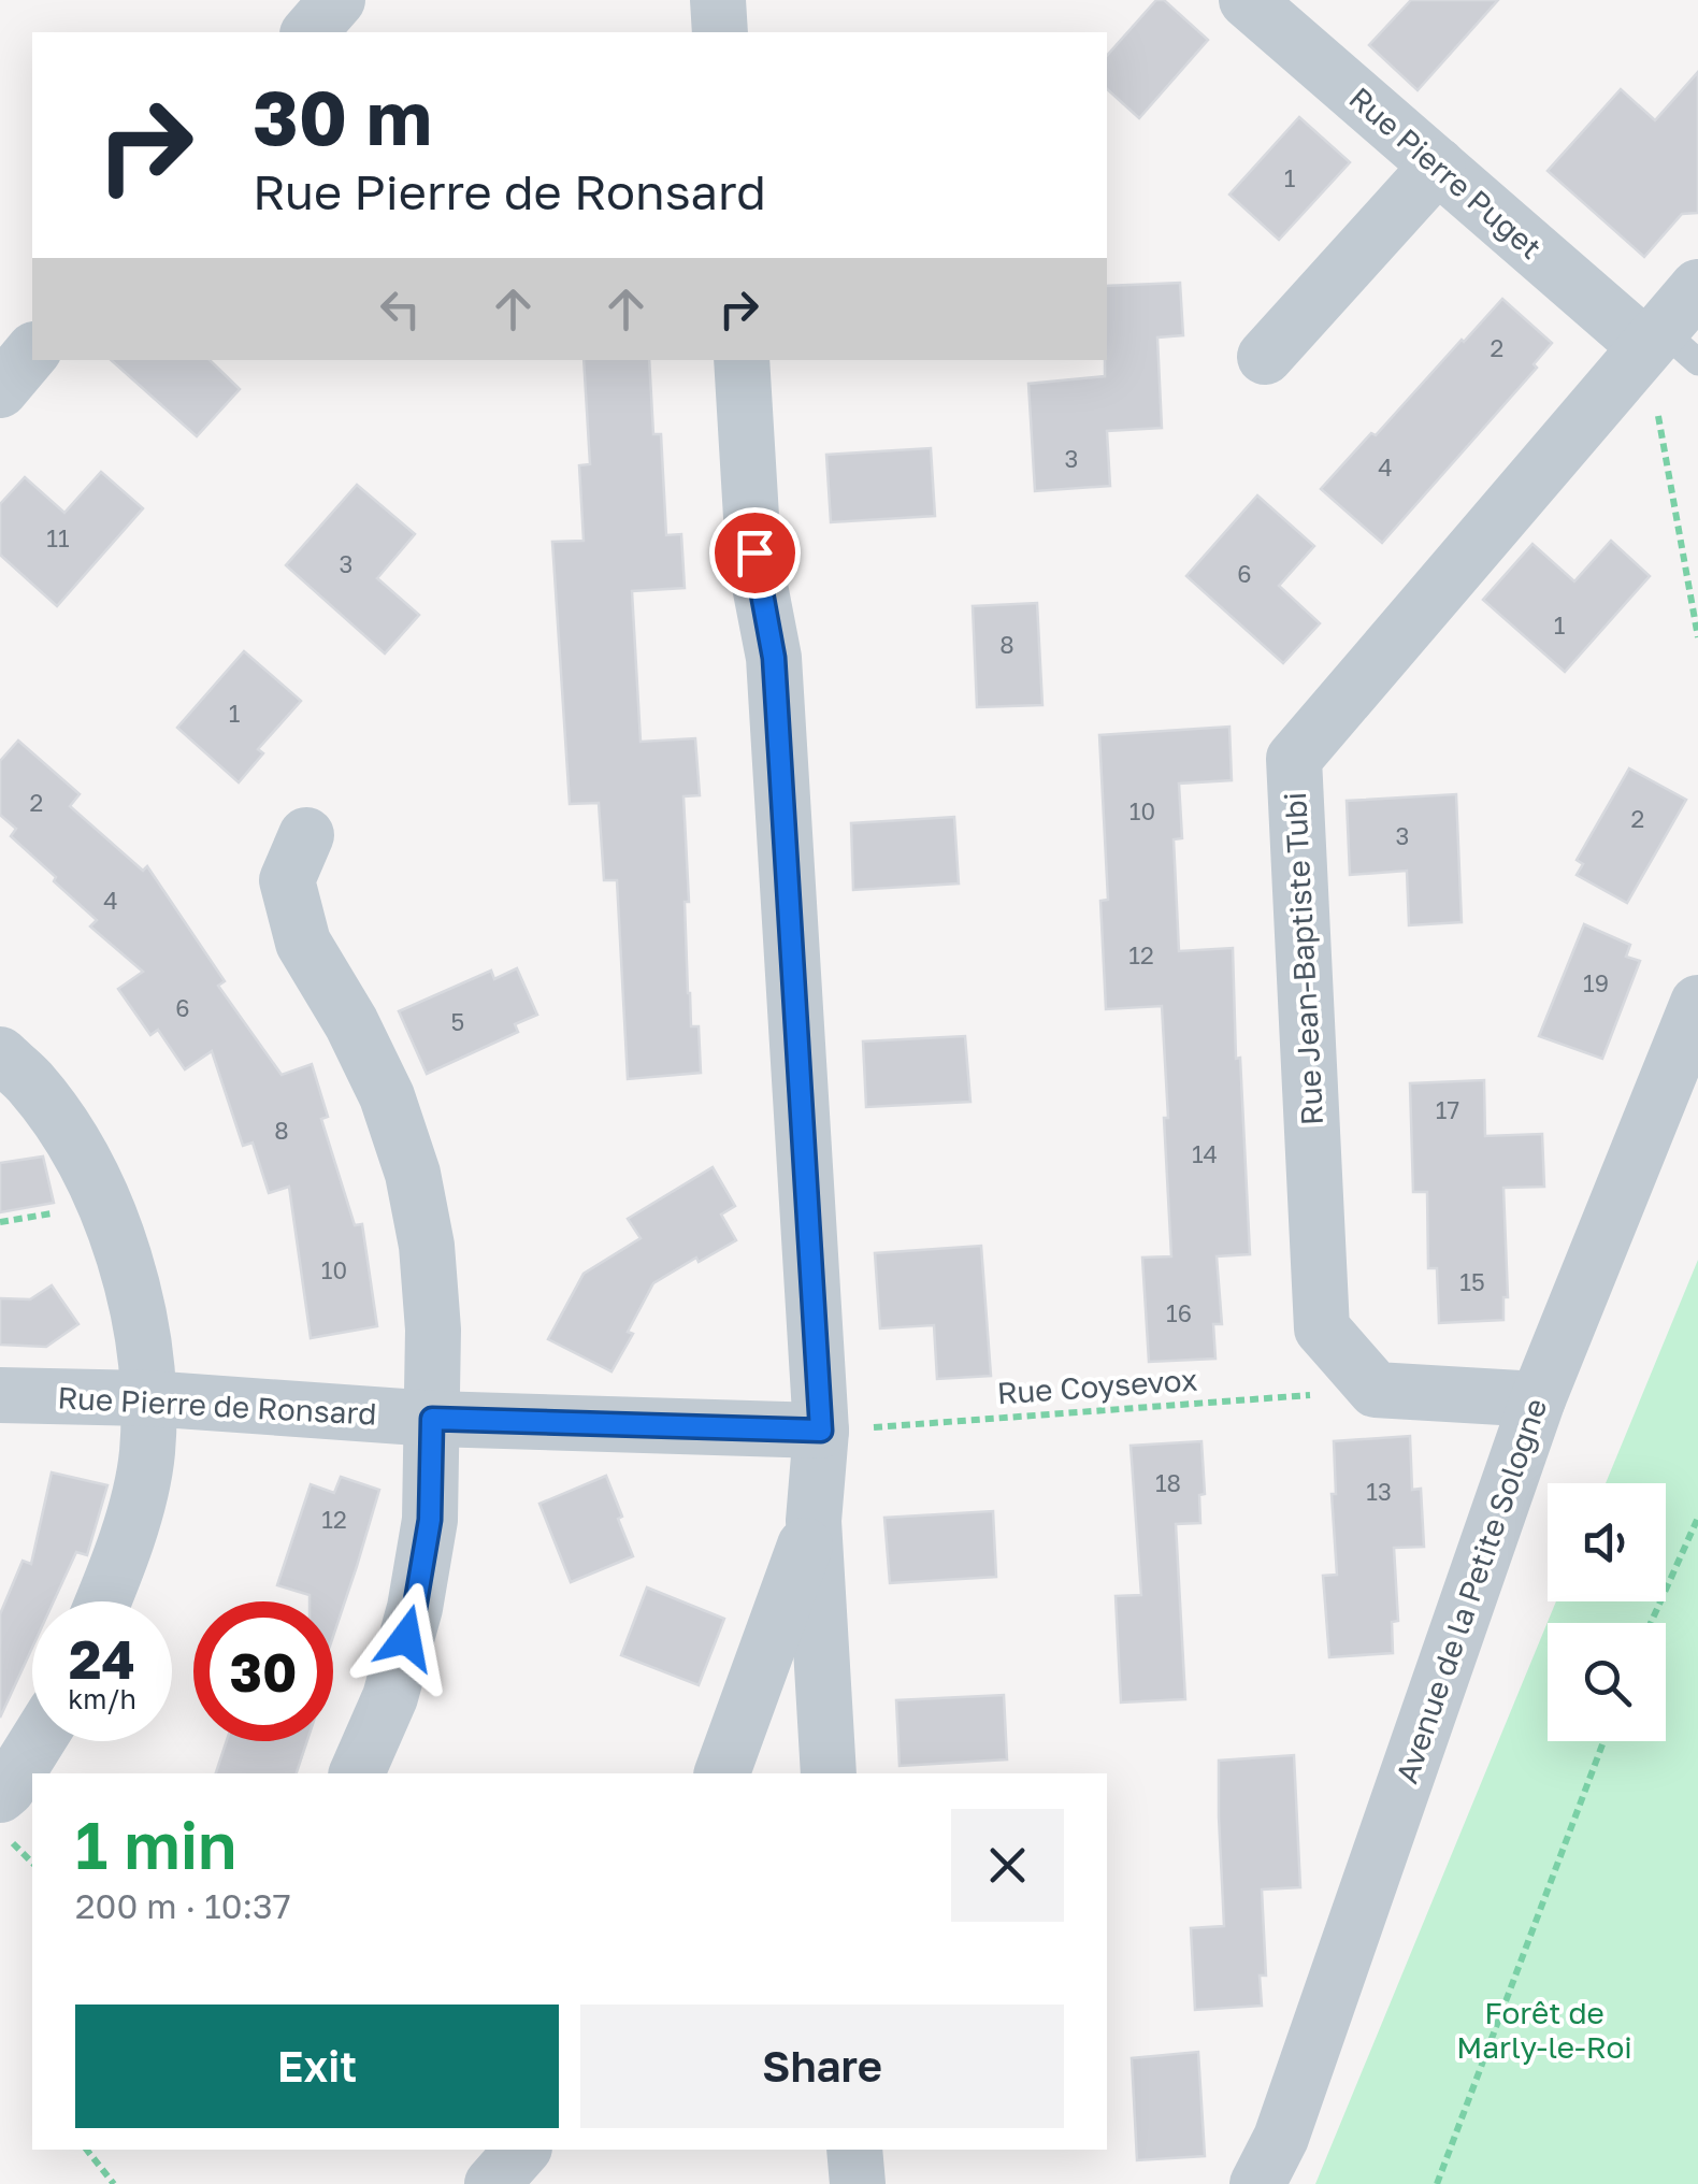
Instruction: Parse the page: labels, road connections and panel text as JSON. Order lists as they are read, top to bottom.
{
  "streets": {
    "street": [
      "Rue Pierre Puget",
      "Rue Jean-Baptiste Tubi",
      "Rue Pierre de Ronsard",
      "Avenue de la Petite Sologne"
    ],
    "path": ["Rue Coysevox"]
  },
  "crossings": [
    ["Rue Pierre Puget", "Rue Jean-Baptiste Tubi"],
    ["Rue Jean-Baptiste Tubi", "Rue Coysevox"],
    ["Rue Coysevox", "Rue Pierre de Ronsard"]
  ],
  "parks": ["Forêt de Marly-le-Roi"],
  "house_numbers": [
    "1",
    "2",
    "3",
    "4",
    "11",
    "3",
    "6",
    "1",
    "8",
    "1",
    "2",
    "10",
    "2",
    "3",
    "4",
    "12",
    "19",
    "6",
    "5",
    "17",
    "8",
    "14",
    "10",
    "15",
    "16",
    "18",
    "13",
    "12"
  ],
  "page": {
    "turn": ["30 m", "Rue Pierre de Ronsard"],
    "speed": "24 km/h",
    "limit": "30",
    "heading": ["1 min", "200 m · 10:37"],
    "buttons": ["Exit", "Share"]
  }
}
